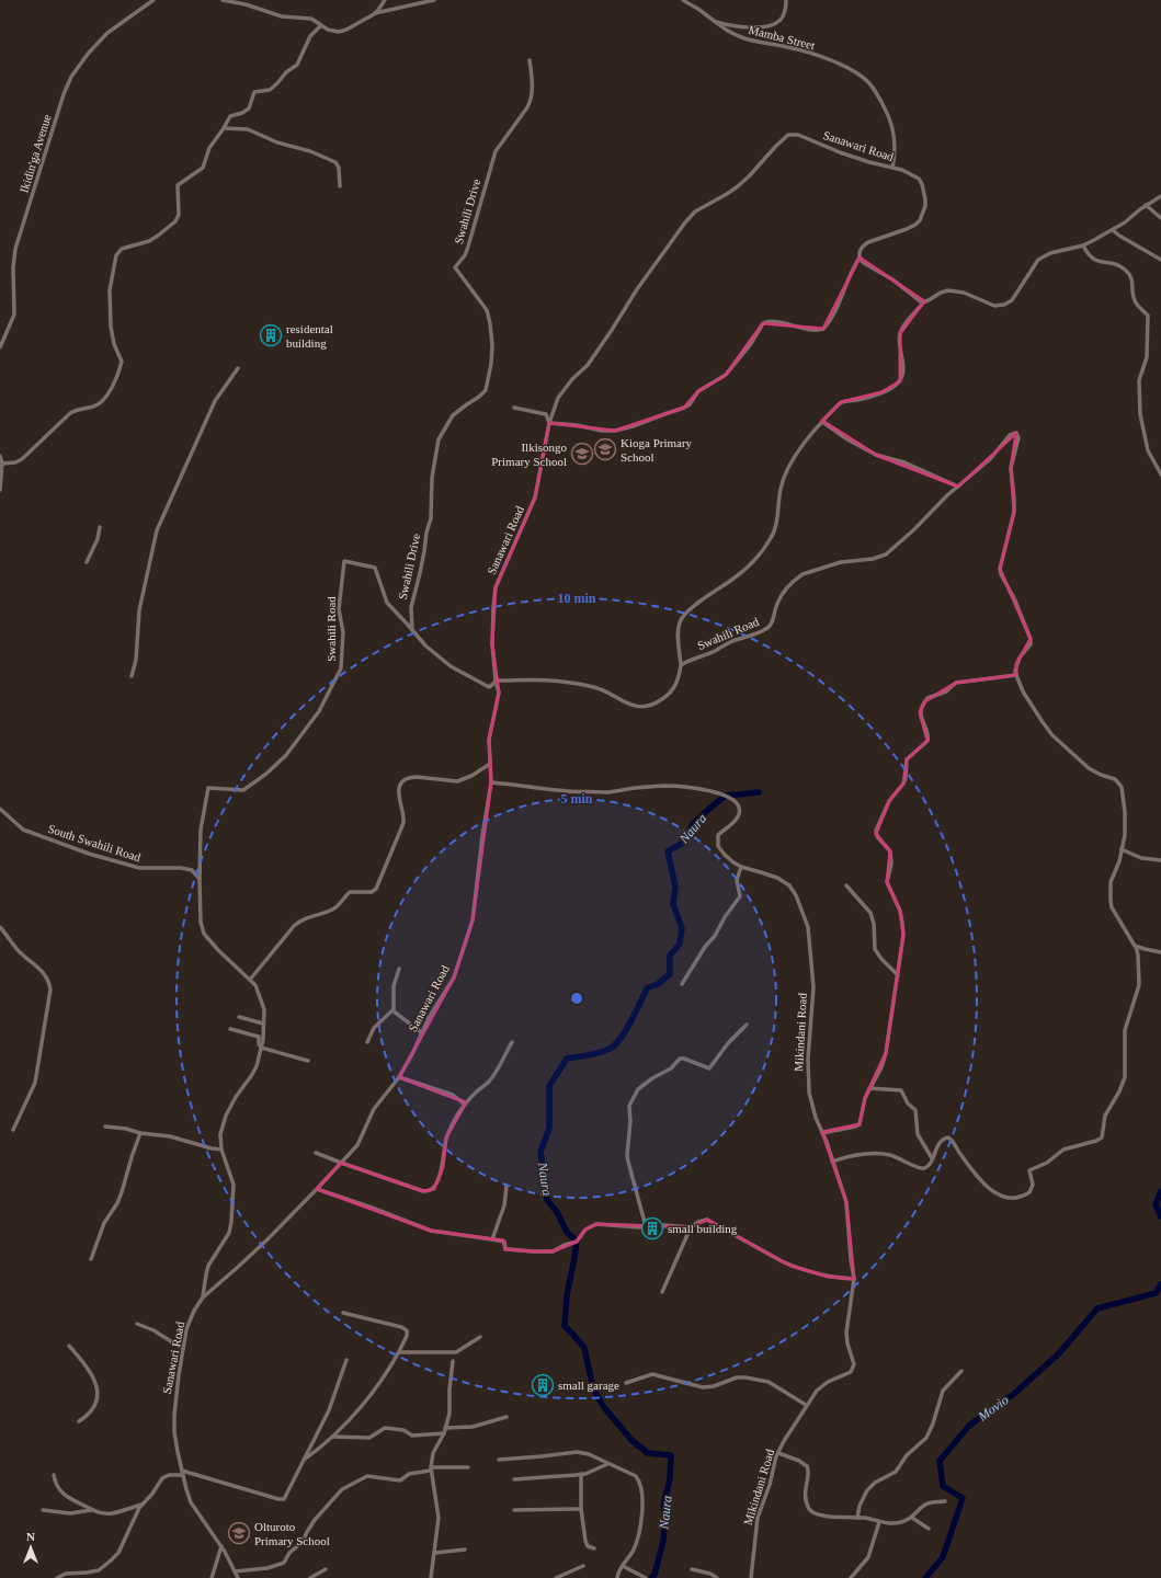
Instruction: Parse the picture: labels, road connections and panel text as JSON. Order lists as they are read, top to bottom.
{
  "streets": {
    "street": [
      "Mamba Street",
      "Sanawari Road",
      "Ikidin'ga Avenue",
      "Swahili Drive",
      "Swahili Road",
      "South Swahili Road",
      "Mikindani Road"
    ]
  },
  "crossings": [
    ["Mamba Street", "Sanawari Road"],
    ["Sanawari Road", "Swahili Road"],
    ["Sanawari Road", "Mikindani Road"],
    ["Swahili Drive", "Swahili Road"],
    ["Swahili Road", "South Swahili Road"]
  ],
  "water": ["Naura", "Movio"],
  "places": {
    "building": ["residental building", "small building", "small garage"],
    "school or university": ["Kioga Primary School", "Ilkisongo Primary School", "Olturoto Primary School"]
  },
  "north": "top",
  "rings": ["10 min", "5 min"]
}
